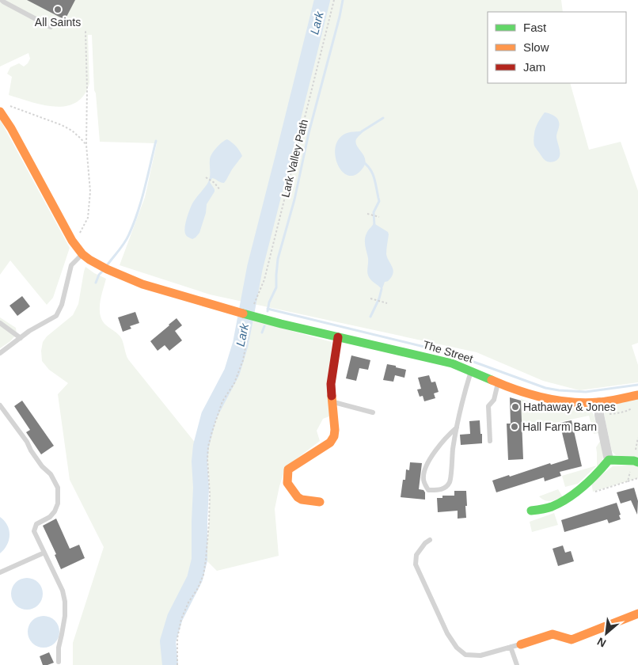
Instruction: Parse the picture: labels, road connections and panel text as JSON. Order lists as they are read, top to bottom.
{
  "streets": {
    "main road": ["The Street"],
    "path": ["Lark Valley Path"]
  },
  "crossings": [
    ["Lark Valley Path", "The Street"]
  ],
  "water": ["Lark"],
  "places": ["All Saints", "Hathaway & Jones", "Hall Farm Barn"],
  "legend": ["Fast", "Slow", "Jam"],
  "north": "bottom left"
}
